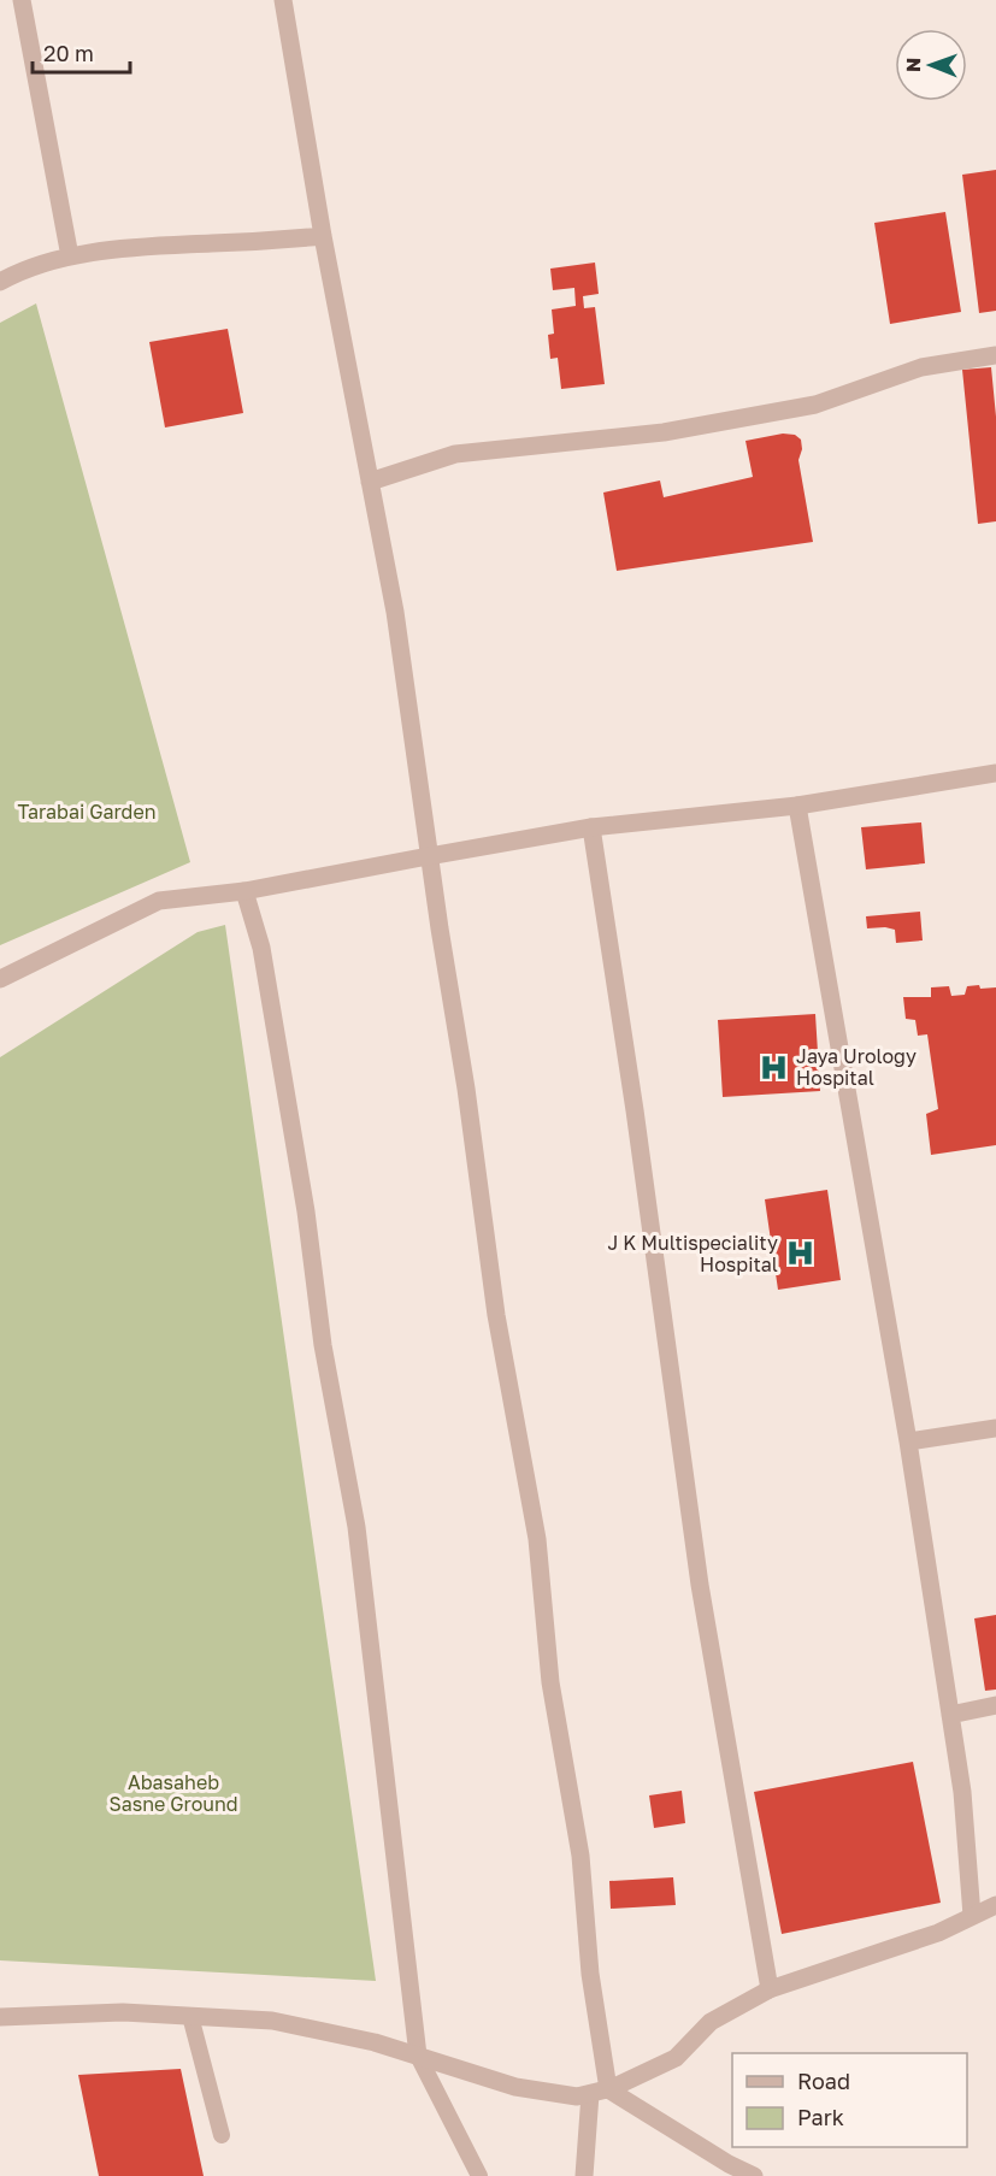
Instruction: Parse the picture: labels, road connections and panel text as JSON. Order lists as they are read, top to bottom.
{
  "parks": ["Tarabai Garden", "Abasaheb Sasne Ground"],
  "places": {
    "hospital": ["Jaya Urology Hospital", "J K Multispeciality Hospital"]
  },
  "legend": ["Road", "Park"],
  "scale_bar": "20 m",
  "north": "left"
}
